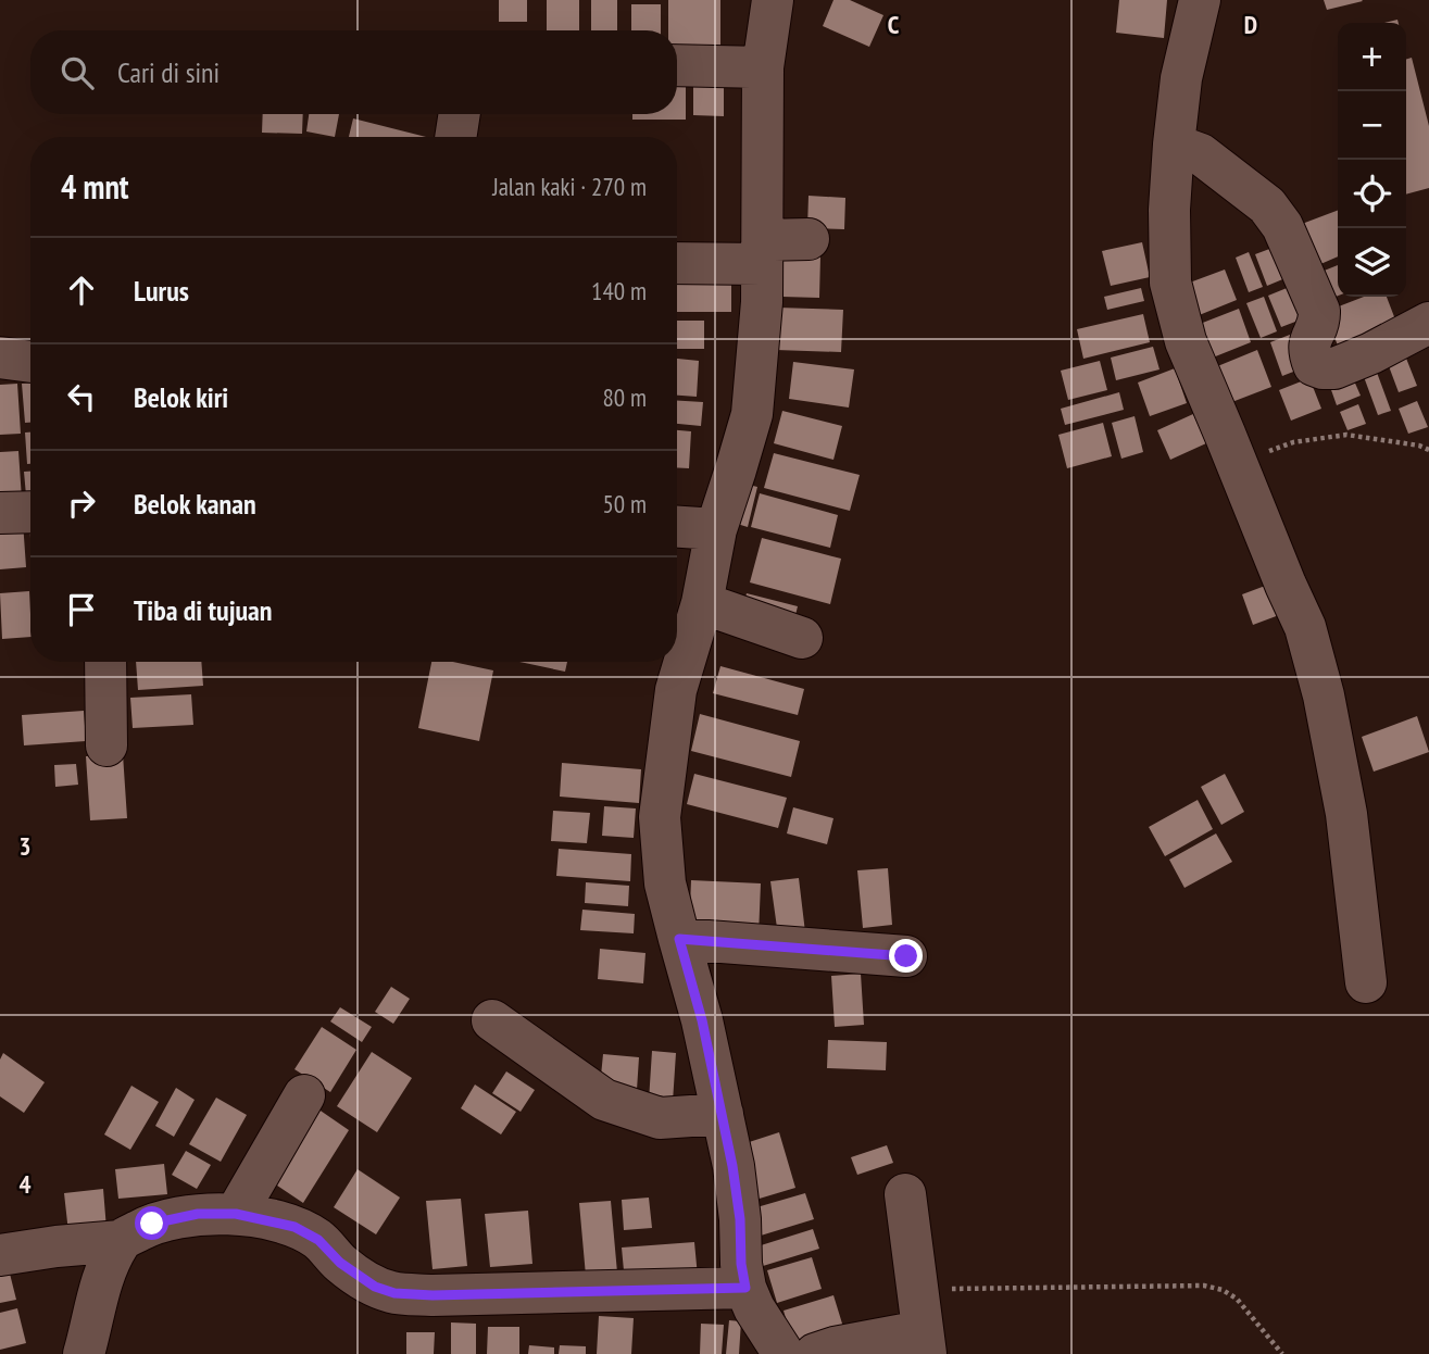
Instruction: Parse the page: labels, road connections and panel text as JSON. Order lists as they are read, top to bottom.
{
  "page": {
    "map_buttons": ["+", "−"],
    "search": "Cari di sini",
    "heading": ["4 mnt", "Jalan kaki · 270 m"],
    "list": [
      ["Lurus", "140 m"],
      ["Belok kiri", "80 m"],
      ["Belok kanan", "50 m"],
      "Tiba di tujuan"
    ]
  },
  "grid": {
    "columns": ["C", "D"],
    "rows": ["3", "4"]
  }
}
